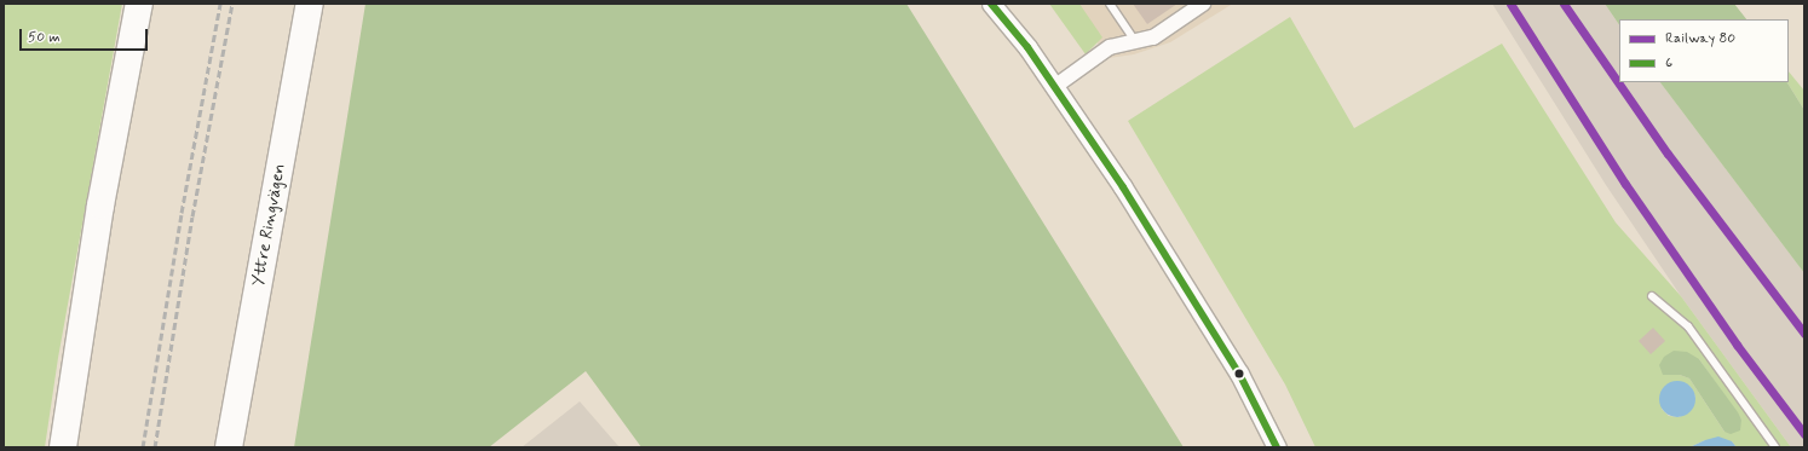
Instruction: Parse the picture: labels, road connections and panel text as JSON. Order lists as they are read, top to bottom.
{
  "streets": {
    "highway": ["Yttre Ringvägen"]
  },
  "lines": ["rail line 80", "transit line 6"],
  "legend": ["Railway 80", "6"],
  "scale_bar": "50 m"
}
